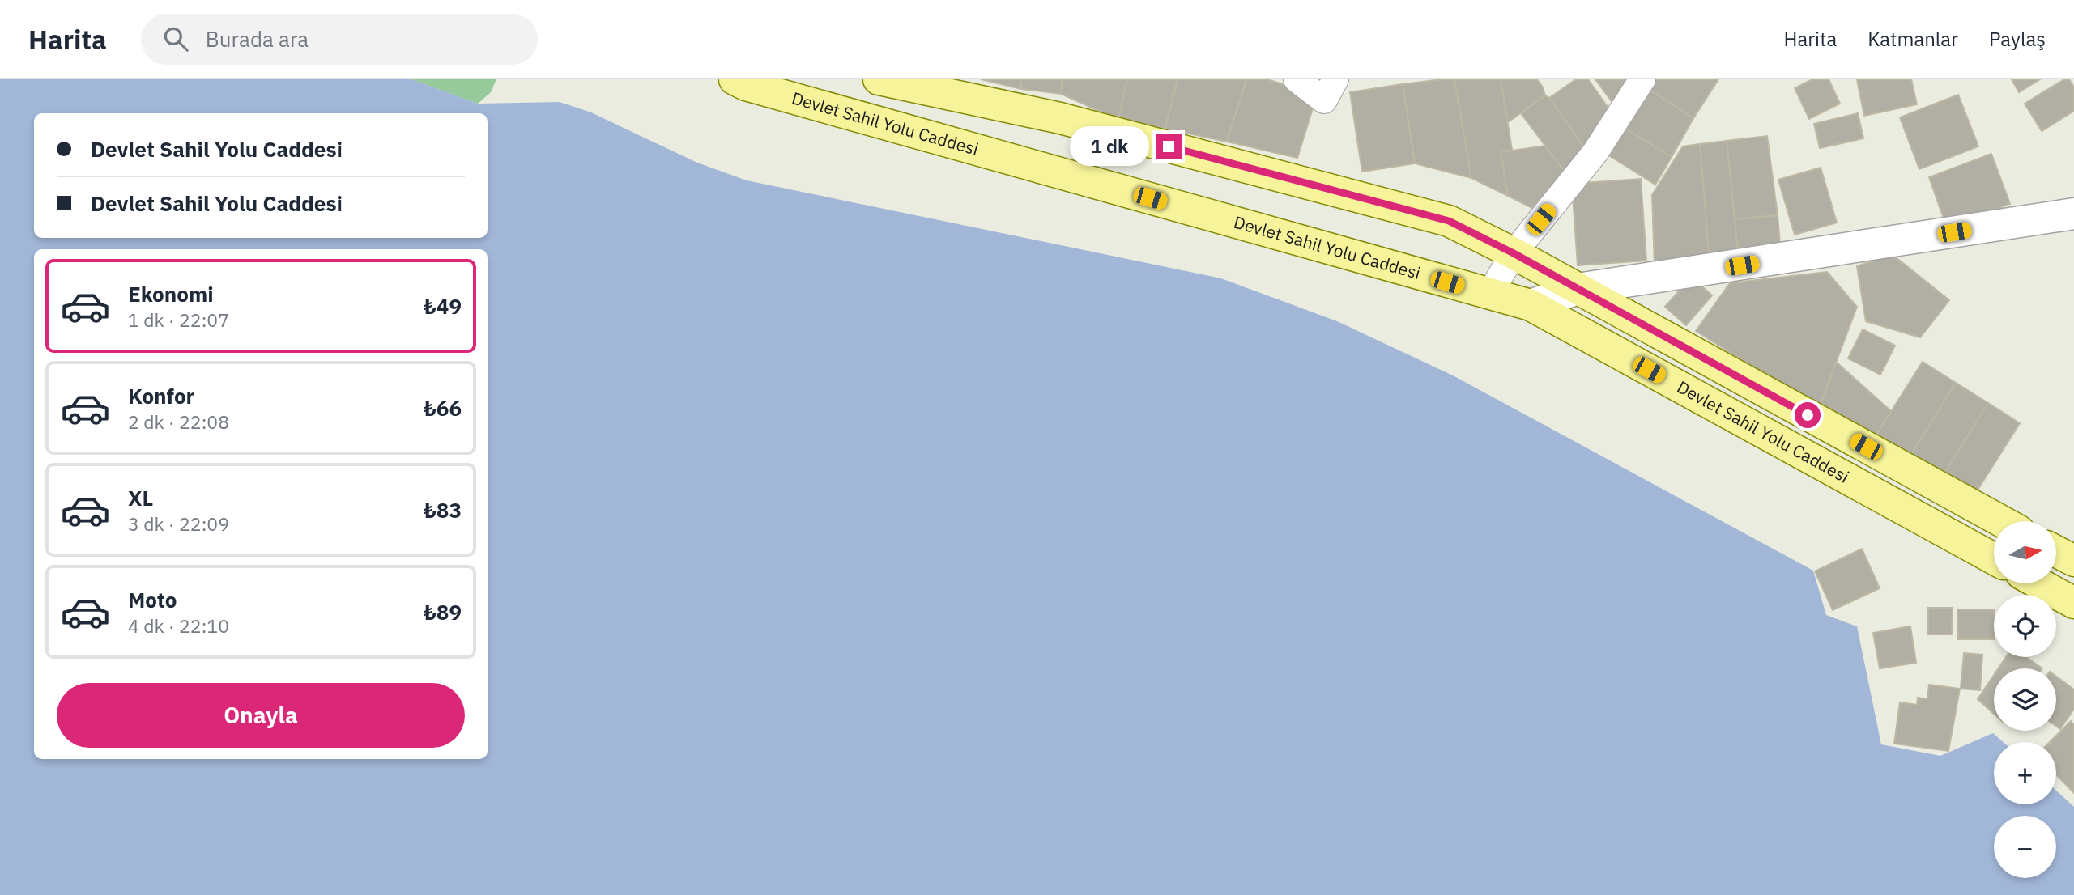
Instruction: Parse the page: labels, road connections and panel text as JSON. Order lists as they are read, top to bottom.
{
  "streets": {
    "main road": ["Devlet Sahil Yolu Caddesi"]
  },
  "north": "right",
  "page": {
    "header": "Harita",
    "search": "Burada ara",
    "nav": ["Harita", "Katmanlar", "Paylaş"],
    "banner": ["Devlet Sahil Yolu Caddesi", "Devlet Sahil Yolu Caddesi"],
    "bubble": "1 dk",
    "list": [
      {
        "name": "Ekonomi",
        "note": "1 dk · 22:07",
        "value": "₺49"
      },
      {
        "name": "Konfor",
        "note": "2 dk · 22:08",
        "value": "₺66"
      },
      {
        "name": "XL",
        "note": "3 dk · 22:09",
        "value": "₺83"
      },
      {
        "name": "Moto",
        "note": "4 dk · 22:10",
        "value": "₺89"
      }
    ],
    "map_buttons": ["+", "−"],
    "buttons": "Onayla"
  }
}
